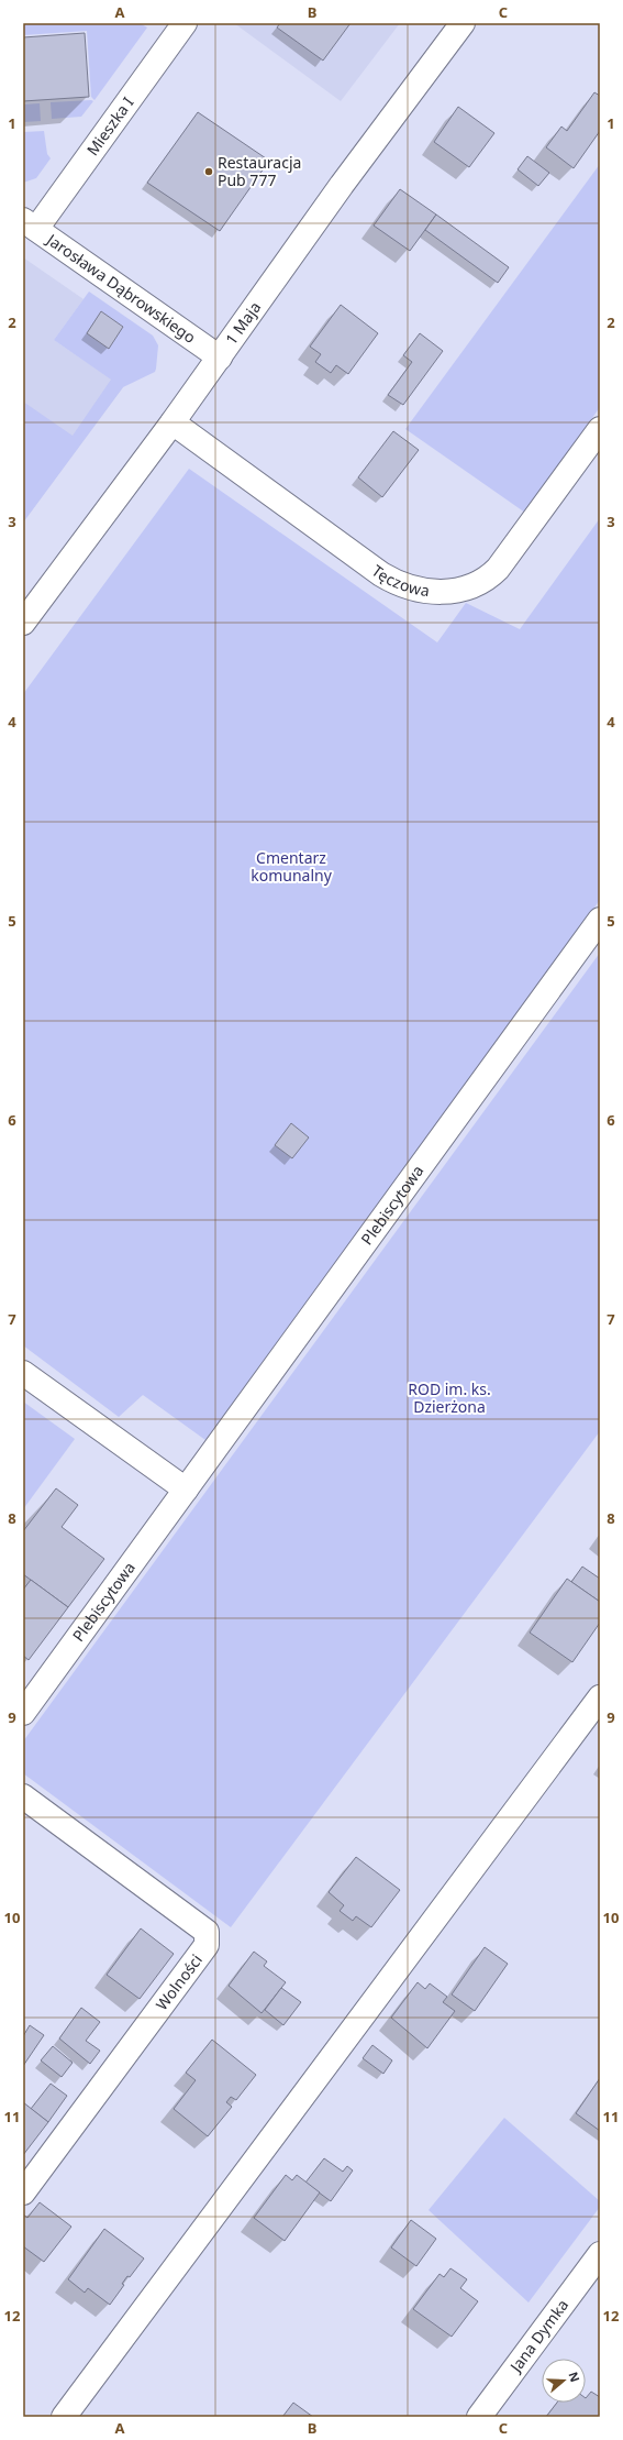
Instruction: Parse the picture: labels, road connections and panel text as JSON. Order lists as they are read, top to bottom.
{
  "streets": {
    "street": [
      "Mieszka I",
      "Jarosława Dąbrowskiego",
      "1 Maja",
      "Tęczowa",
      "Plebiscytowa",
      "Wolności",
      "Jana Dymka"
    ]
  },
  "crossings": [
    ["Mieszka I", "Jarosława Dąbrowskiego"],
    ["Jarosława Dąbrowskiego", "1 Maja"],
    ["1 Maja", "Tęczowa"]
  ],
  "parks": ["Cmentarz komunalny", "ROD im. ks. Dzierżona"],
  "places": ["Restauracja Pub 777"],
  "north": "right",
  "grid": {
    "columns": ["A", "B", "C"],
    "rows": [
      "1",
      "2",
      "3",
      "4",
      "5",
      "6",
      "7",
      "8",
      "9",
      "10",
      "11",
      "12"
    ]
  }
}
